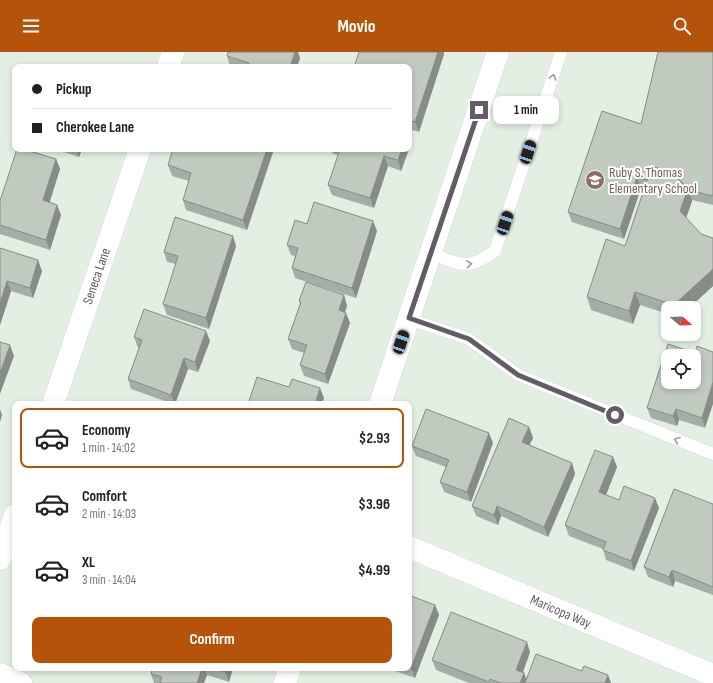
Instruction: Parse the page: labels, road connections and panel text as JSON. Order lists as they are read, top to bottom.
{
  "streets": {
    "street": ["Seneca Lane", "Maricopa Way"]
  },
  "places": {
    "school or university": ["Ruby S. Thomas Elementary School"]
  },
  "north": "right",
  "page": {
    "header": "Movio",
    "banner": ["Pickup", "Cherokee Lane"],
    "bubble": "1 min",
    "list": [
      {
        "name": "Economy",
        "note": "1 min · 14:02",
        "value": "$2.93"
      },
      {
        "name": "Comfort",
        "note": "2 min · 14:03",
        "value": "$3.96"
      },
      {
        "name": "XL",
        "note": "3 min · 14:04",
        "value": "$4.99"
      }
    ],
    "buttons": "Confirm"
  }
}
